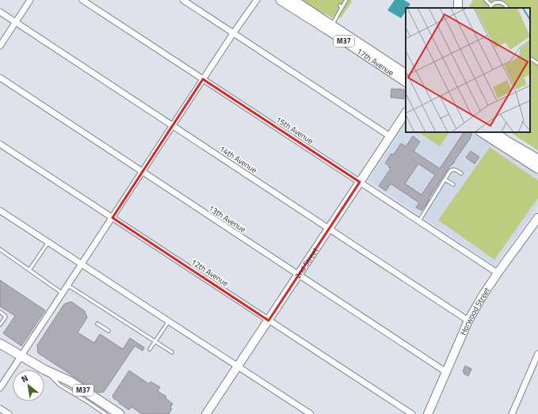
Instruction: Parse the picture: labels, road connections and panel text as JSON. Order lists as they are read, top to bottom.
{
  "streets": {
    "main road": [
      "M37",
      "17th Avenue",
      "2nd Street",
      "Horwood Street"
    ],
    "street": [
      "15th Avenue",
      "14th Avenue",
      "13th Avenue",
      "12th Avenue"
    ]
  },
  "crossings": [
    ["15th Avenue", "2nd Street"],
    ["15th Avenue", "Horwood Street"],
    ["14th Avenue", "2nd Street"],
    ["14th Avenue", "Horwood Street"],
    ["13th Avenue", "2nd Street"],
    ["13th Avenue", "Horwood Street"],
    ["2nd Street", "12th Avenue"]
  ],
  "north": "top left"
}
